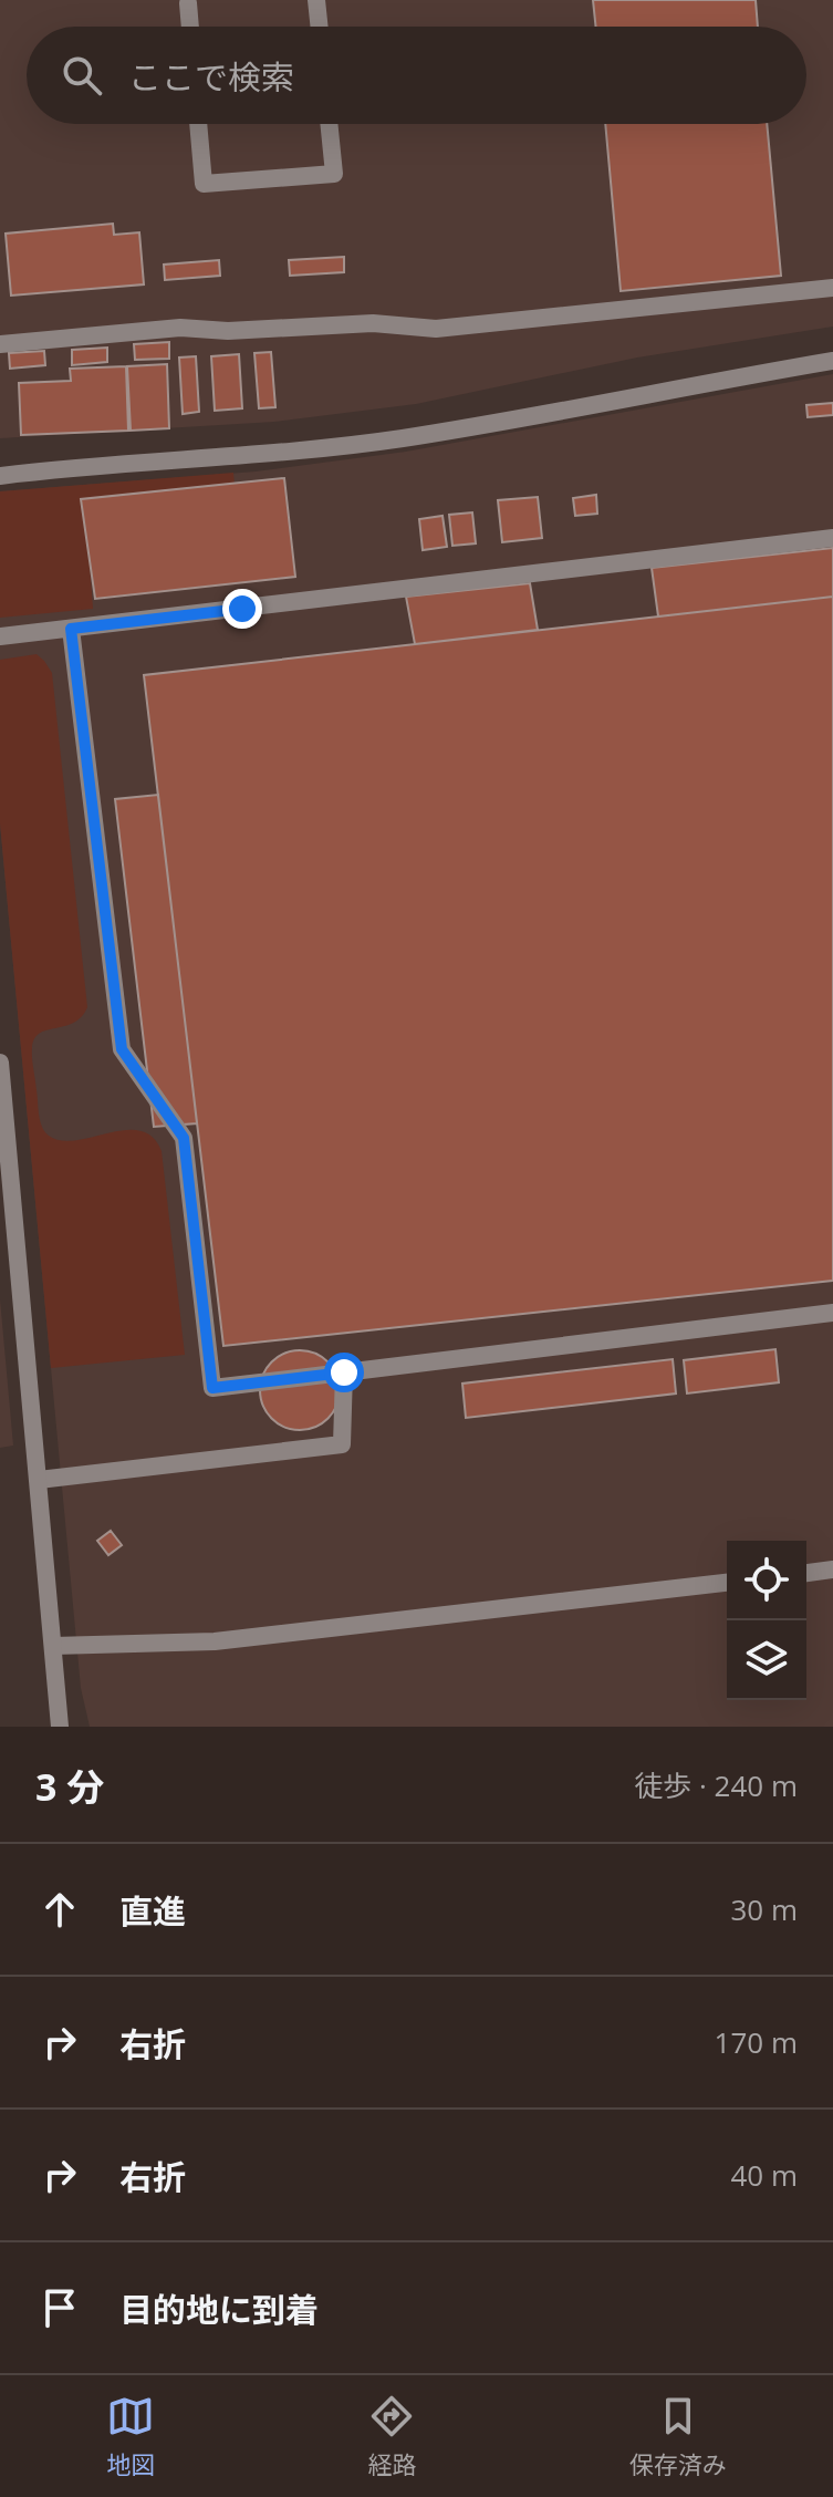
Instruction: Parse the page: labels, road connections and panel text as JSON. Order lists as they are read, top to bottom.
{
  "page": {
    "search": "ここで検索",
    "heading": ["3 分", "徒歩 · 240 m"],
    "list": [
      ["直進", "30 m"],
      ["右折", "170 m"],
      ["右折", "40 m"],
      "目的地に到着"
    ],
    "nav": ["地図", "経路", "保存済み"]
  }
}
